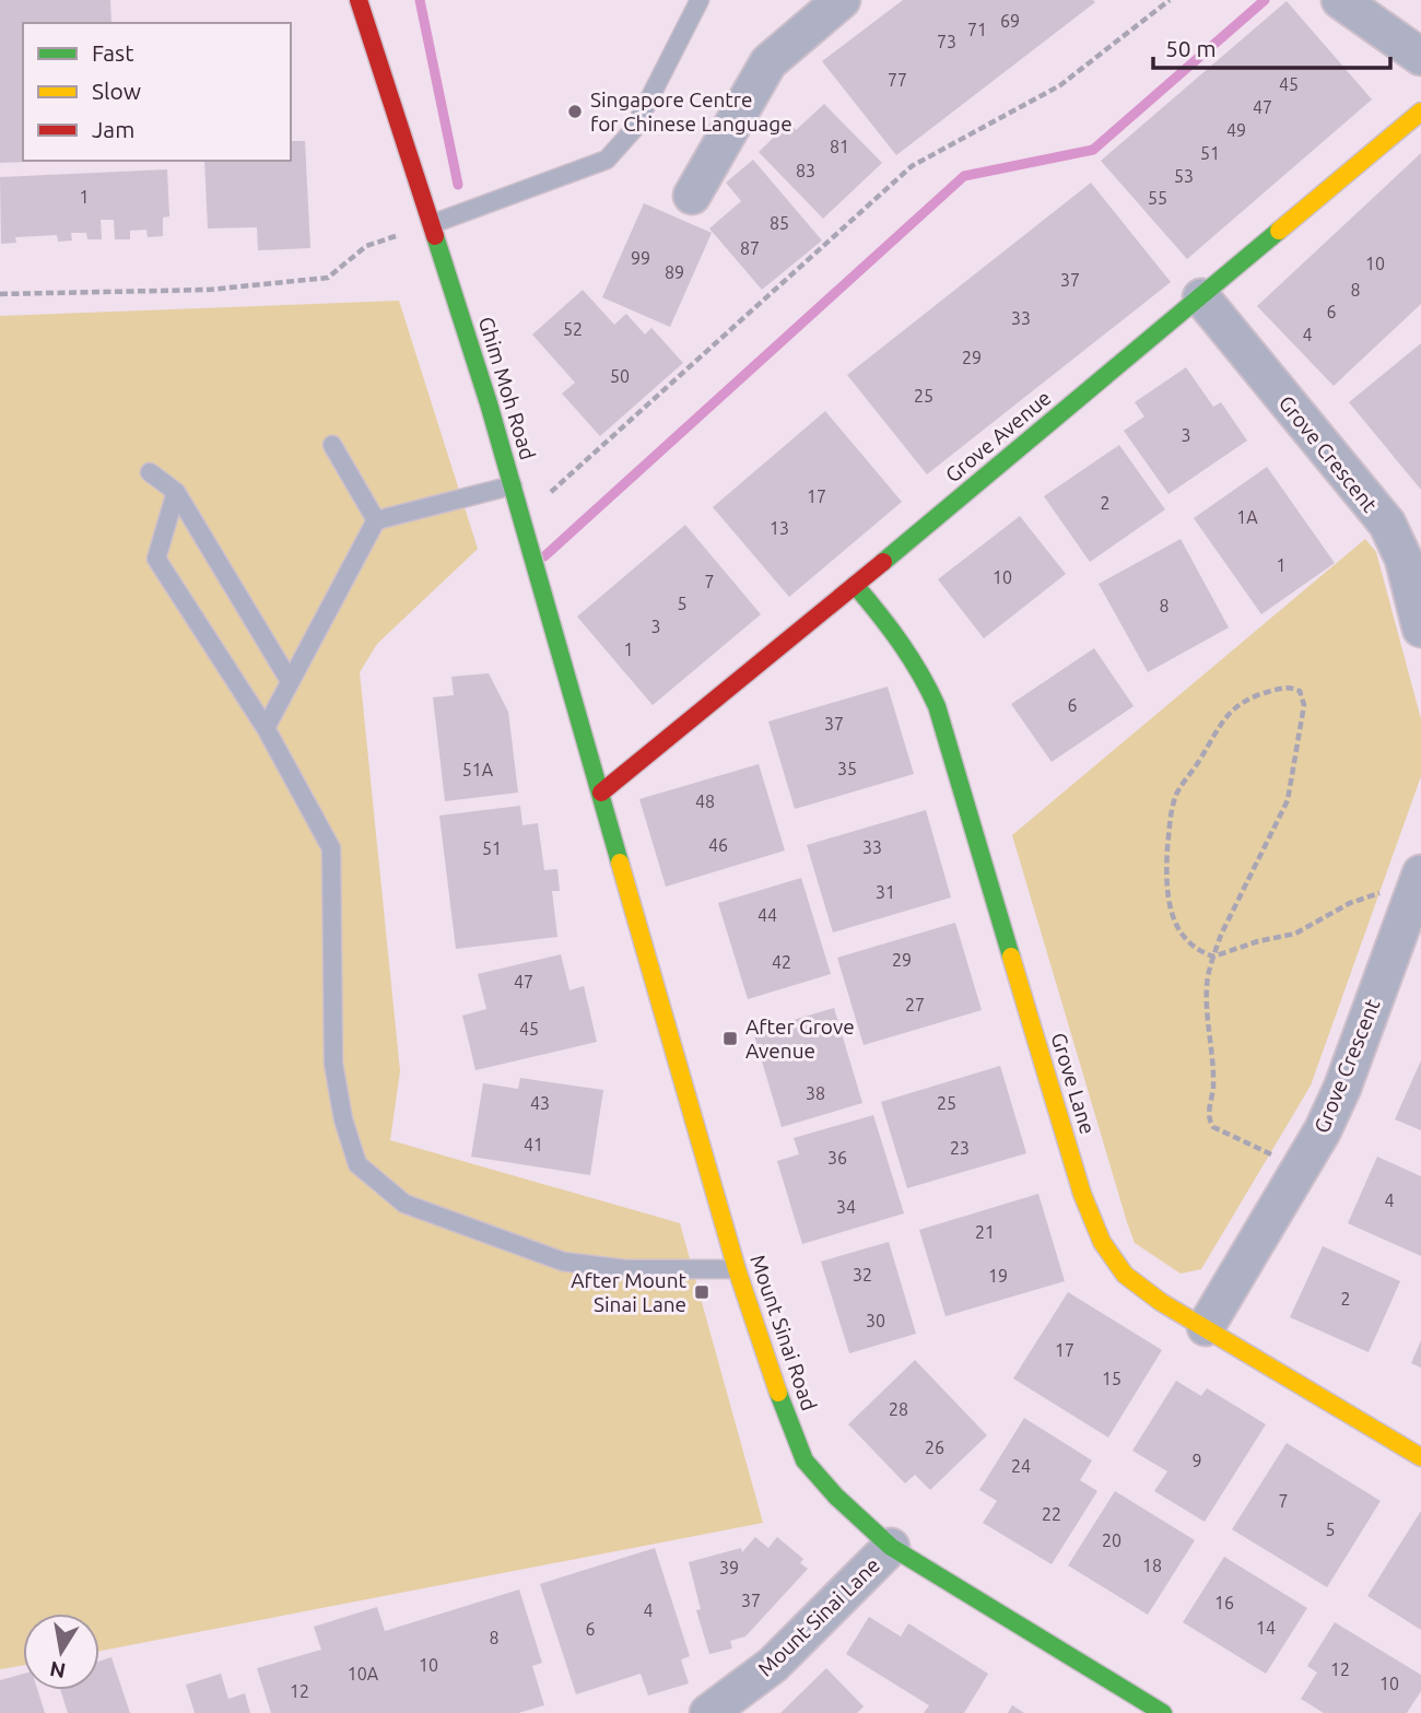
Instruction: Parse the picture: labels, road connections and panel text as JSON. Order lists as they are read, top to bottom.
{
  "streets": {
    "street": [
      "Ghim Moh Road",
      "Grove Avenue",
      "Grove Crescent",
      "Grove Lane",
      "Mount Sinai Road",
      "Mount Sinai Lane"
    ]
  },
  "crossings": [
    ["Ghim Moh Road", "Grove Avenue"],
    ["Ghim Moh Road", "Mount Sinai Road"],
    ["Grove Avenue", "Grove Crescent"],
    ["Grove Avenue", "Grove Lane"],
    ["Grove Avenue", "Mount Sinai Road"],
    ["Grove Crescent", "Grove Lane"],
    ["Mount Sinai Road", "Mount Sinai Lane"]
  ],
  "places": {
    "other": ["Singapore Centre for Chinese Language"],
    "transit": ["After Grove Avenue", "After Mount Sinai Lane"]
  },
  "house_numbers": [
    "69",
    "71",
    "73",
    "77",
    "45",
    "47",
    "49",
    "81",
    "51",
    "83",
    "53",
    "1",
    "55",
    "85",
    "87",
    "99",
    "10",
    "89",
    "37",
    "8",
    "6",
    "33",
    "52",
    "4",
    "29",
    "50",
    "25",
    "3",
    "17",
    "2",
    "1A",
    "13",
    "1",
    "10",
    "7",
    "5",
    "8",
    "3",
    "1",
    "6",
    "37",
    "35",
    "51A",
    "48",
    "46",
    "33",
    "51",
    "31",
    "44",
    "29",
    "42",
    "47",
    "27",
    "45",
    "38",
    "43",
    "25",
    "41",
    "23",
    "36",
    "4",
    "34",
    "21",
    "32",
    "19",
    "2",
    "30",
    "17",
    "15",
    "28",
    "26",
    "9",
    "24",
    "7",
    "22",
    "5",
    "20",
    "18",
    "39",
    "37",
    "16",
    "4",
    "14",
    "6",
    "8",
    "10",
    "12",
    "10A",
    "10",
    "12"
  ],
  "legend": ["Fast", "Slow", "Jam"],
  "scale_bar": "50 m",
  "north": "bottom"
}
